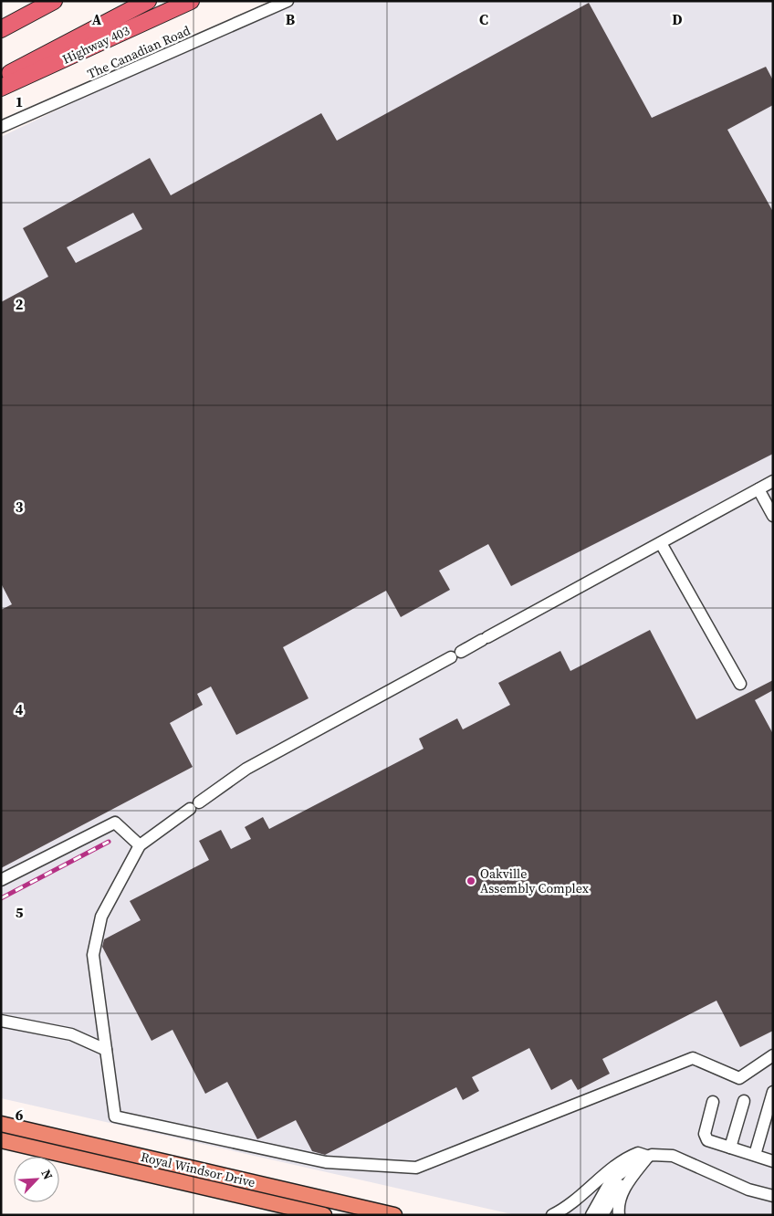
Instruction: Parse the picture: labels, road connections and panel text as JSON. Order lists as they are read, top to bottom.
{
  "streets": {
    "highway": ["Highway 403"],
    "main road": ["Royal Windsor Drive"],
    "street": ["The Canadian Road"]
  },
  "places": ["Oakville Assembly Complex"],
  "north": "top right",
  "grid": {
    "columns": [
      "A",
      "B",
      "C",
      "D"
    ],
    "rows": [
      "1",
      "2",
      "3",
      "4",
      "5",
      "6"
    ]
  }
}
